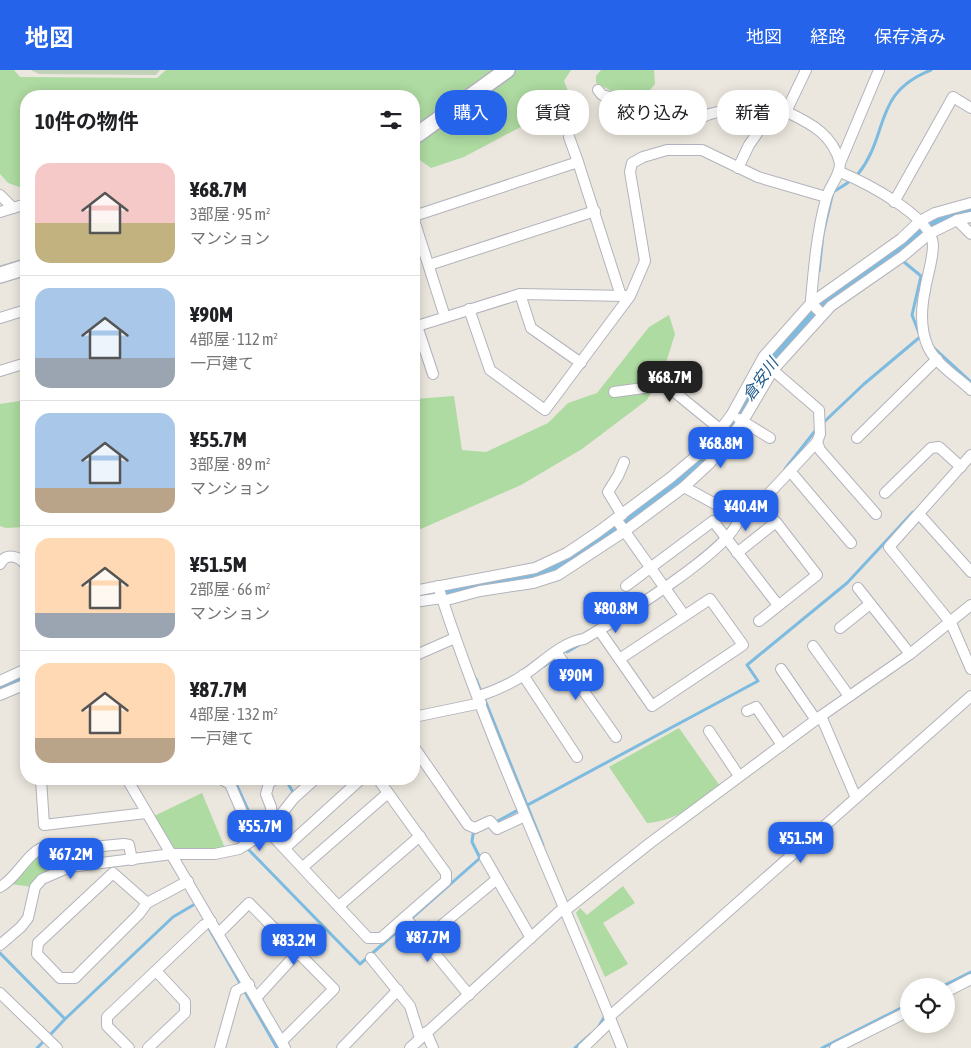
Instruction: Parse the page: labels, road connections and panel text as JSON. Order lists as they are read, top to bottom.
{
  "water": ["倉安川"],
  "page": {
    "header": "地図",
    "nav": ["地図", "経路", "保存済み"],
    "chip": [
      "購入",
      "賃貸",
      "絞り込み",
      "新着"
    ],
    "heading": "10件の物件",
    "list": [
      {
        "name": "¥68.7M",
        "note": "3部屋 · 95 m² · マンション"
      },
      {
        "name": "¥90M",
        "note": "4部屋 · 112 m² · 一戸建て"
      },
      {
        "name": "¥55.7M",
        "note": "3部屋 · 89 m² · マンション"
      },
      {
        "name": "¥51.5M",
        "note": "2部屋 · 66 m² · マンション"
      },
      {
        "name": "¥87.7M",
        "note": "4部屋 · 132 m² · 一戸建て"
      }
    ],
    "price": [
      "¥68.7M",
      "¥68.8M",
      "¥40.4M",
      "¥80.8M",
      "¥90M",
      "¥55.7M",
      "¥51.5M",
      "¥67.2M",
      "¥87.7M",
      "¥83.2M"
    ]
  }
}
